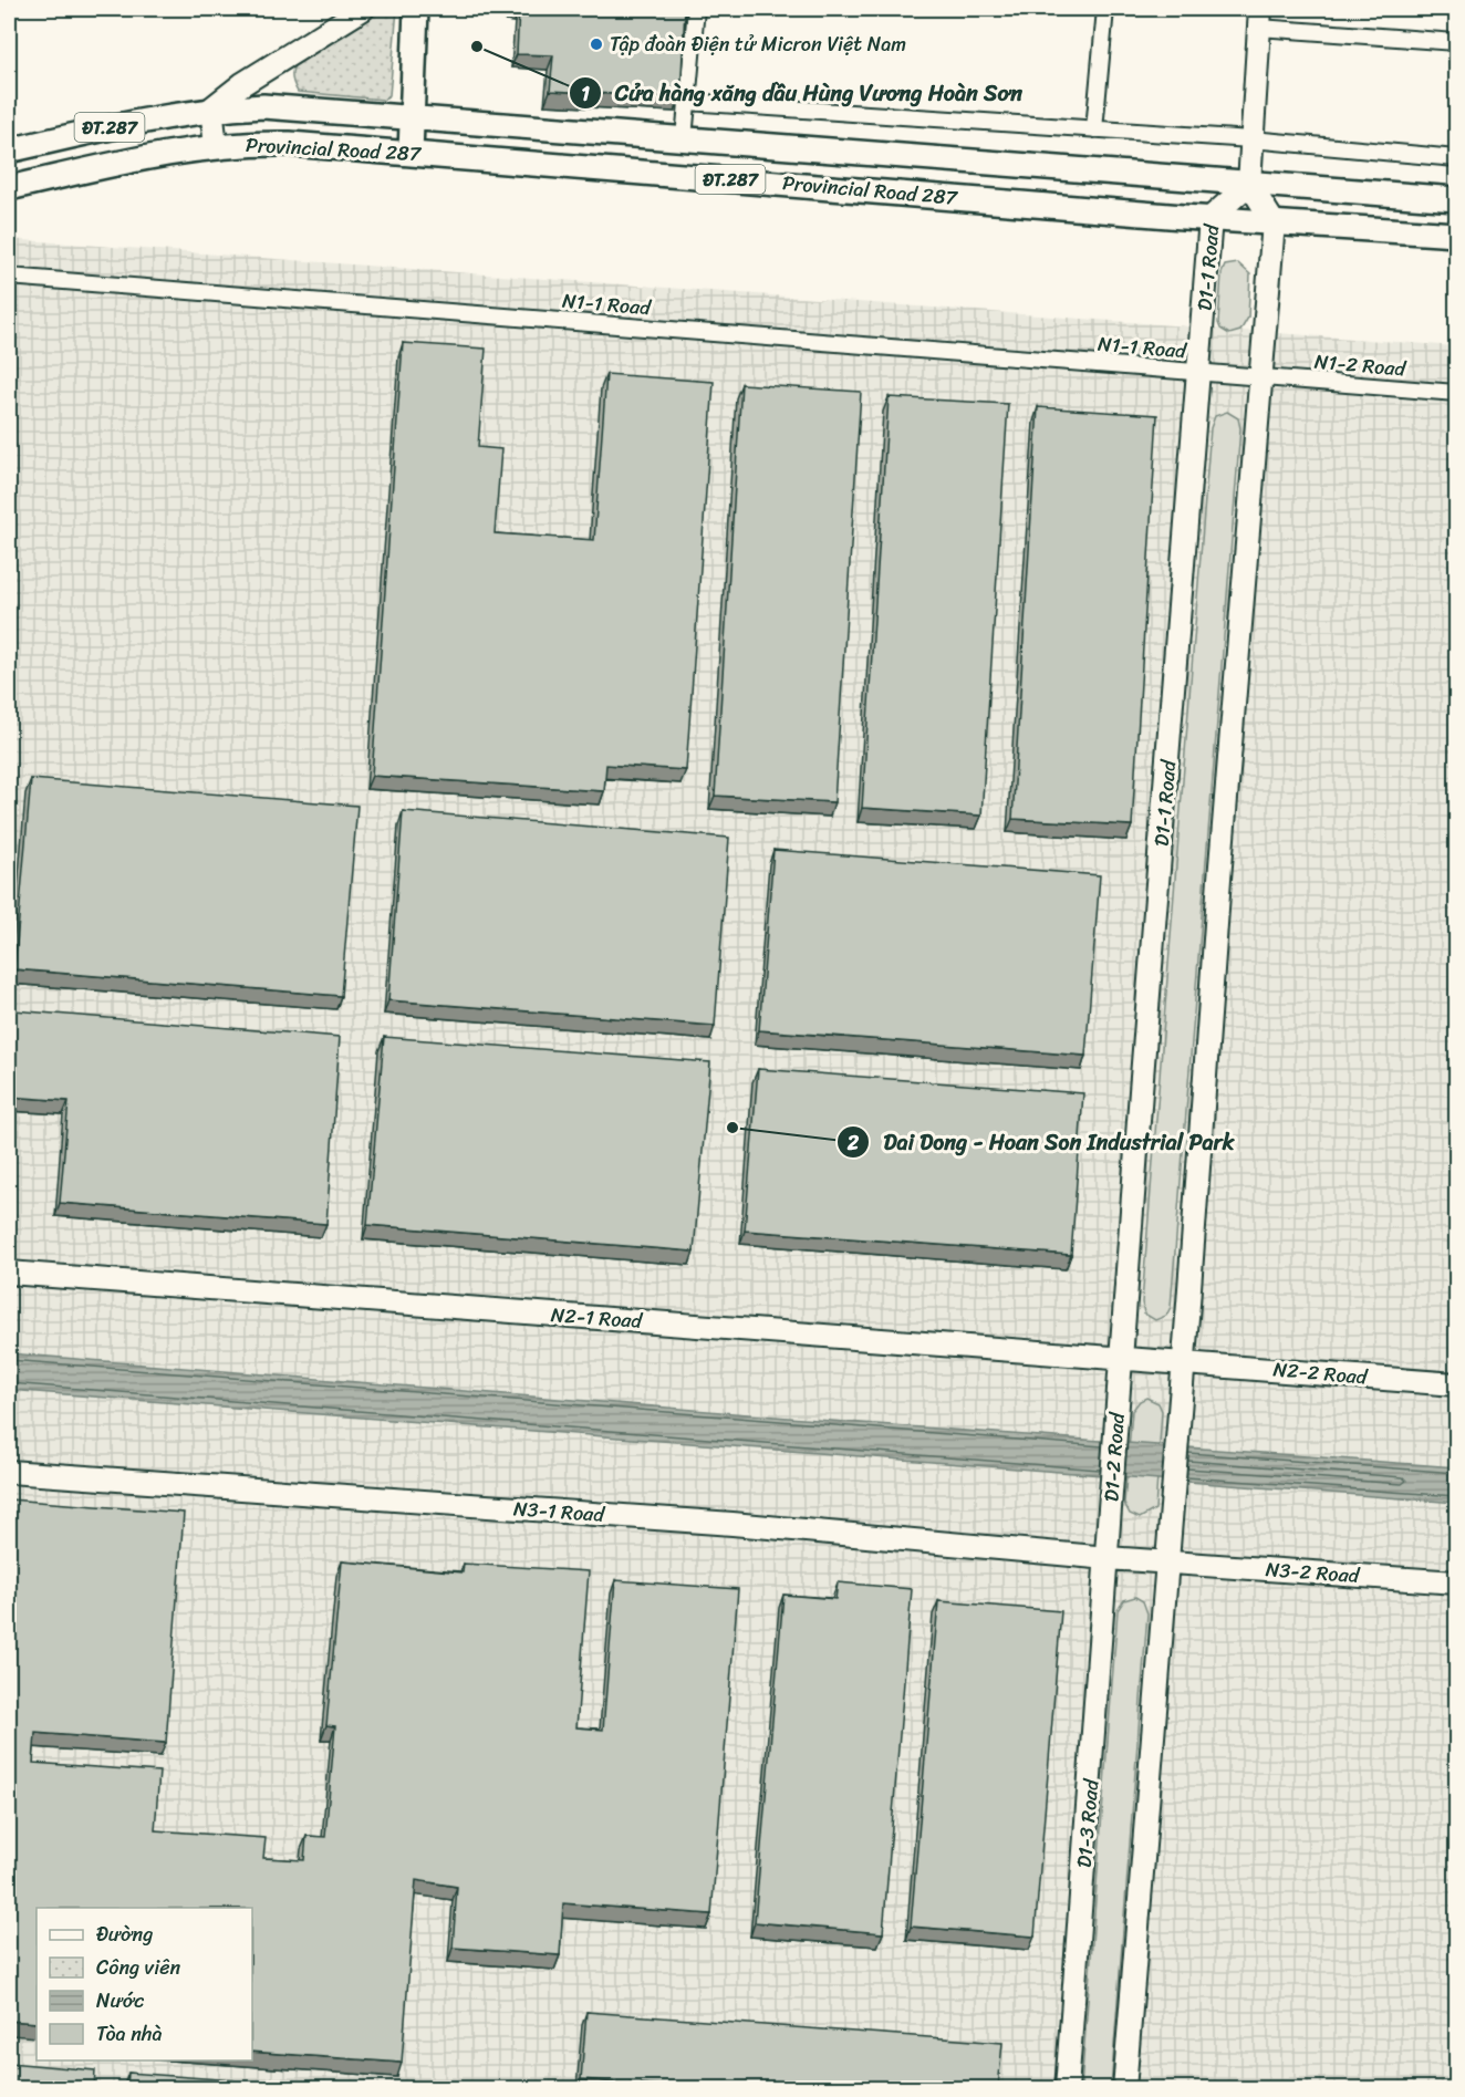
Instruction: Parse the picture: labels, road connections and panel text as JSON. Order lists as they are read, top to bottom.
{
  "streets": {
    "main road": ["ĐT.287", "Provincial Road 287"],
    "street": [
      "D1-1 Road",
      "N1-1 Road",
      "N1-2 Road",
      "N2-1 Road",
      "N2-2 Road",
      "D1-2 Road",
      "N3-1 Road",
      "N3-2 Road",
      "D1-3 Road"
    ]
  },
  "crossings": [
    ["Provincial Road 287", "D1-1 Road"],
    ["D1-1 Road", "N1-1 Road"],
    ["D1-1 Road", "N2-1 Road"],
    ["D1-1 Road", "D1-2 Road"],
    ["N1-1 Road", "N1-2 Road"],
    ["N2-1 Road", "N2-2 Road"],
    ["N2-1 Road", "D1-2 Road"],
    ["D1-2 Road", "N3-1 Road"],
    ["D1-2 Road", "D1-3 Road"],
    ["N3-1 Road", "N3-2 Road"],
    ["N3-1 Road", "D1-3 Road"]
  ],
  "places": ["Tập đoàn Điện tử Micron Việt Nam", "Cửa hàng xăng dầu Hùng Vương Hoàn Sơn", "Dai Dong - Hoan Son Industrial Park"],
  "legend": [
    "Đường",
    "Công viên",
    "Nước",
    "Tòa nhà"
  ]
}
